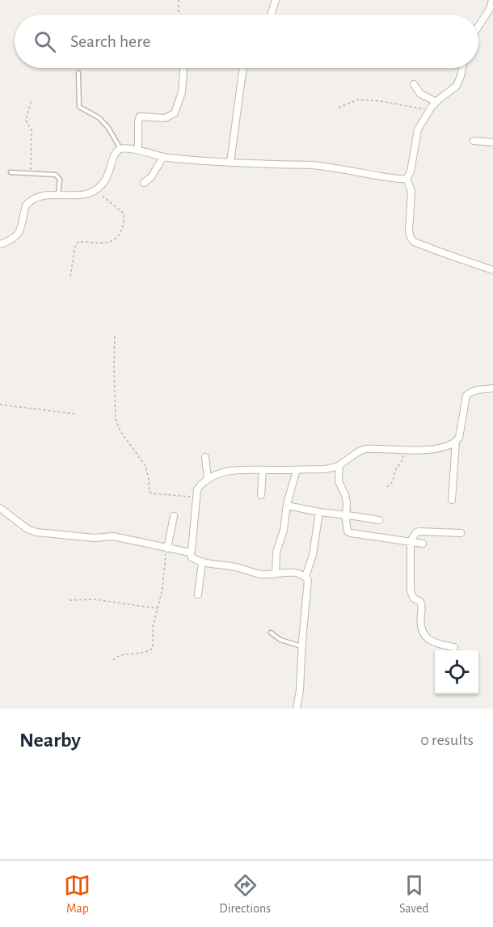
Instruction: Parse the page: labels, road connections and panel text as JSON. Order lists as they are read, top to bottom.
{
  "page": {
    "search": "Search here",
    "heading": ["Nearby", "0 results"],
    "nav": ["Map", "Directions", "Saved"]
  }
}
